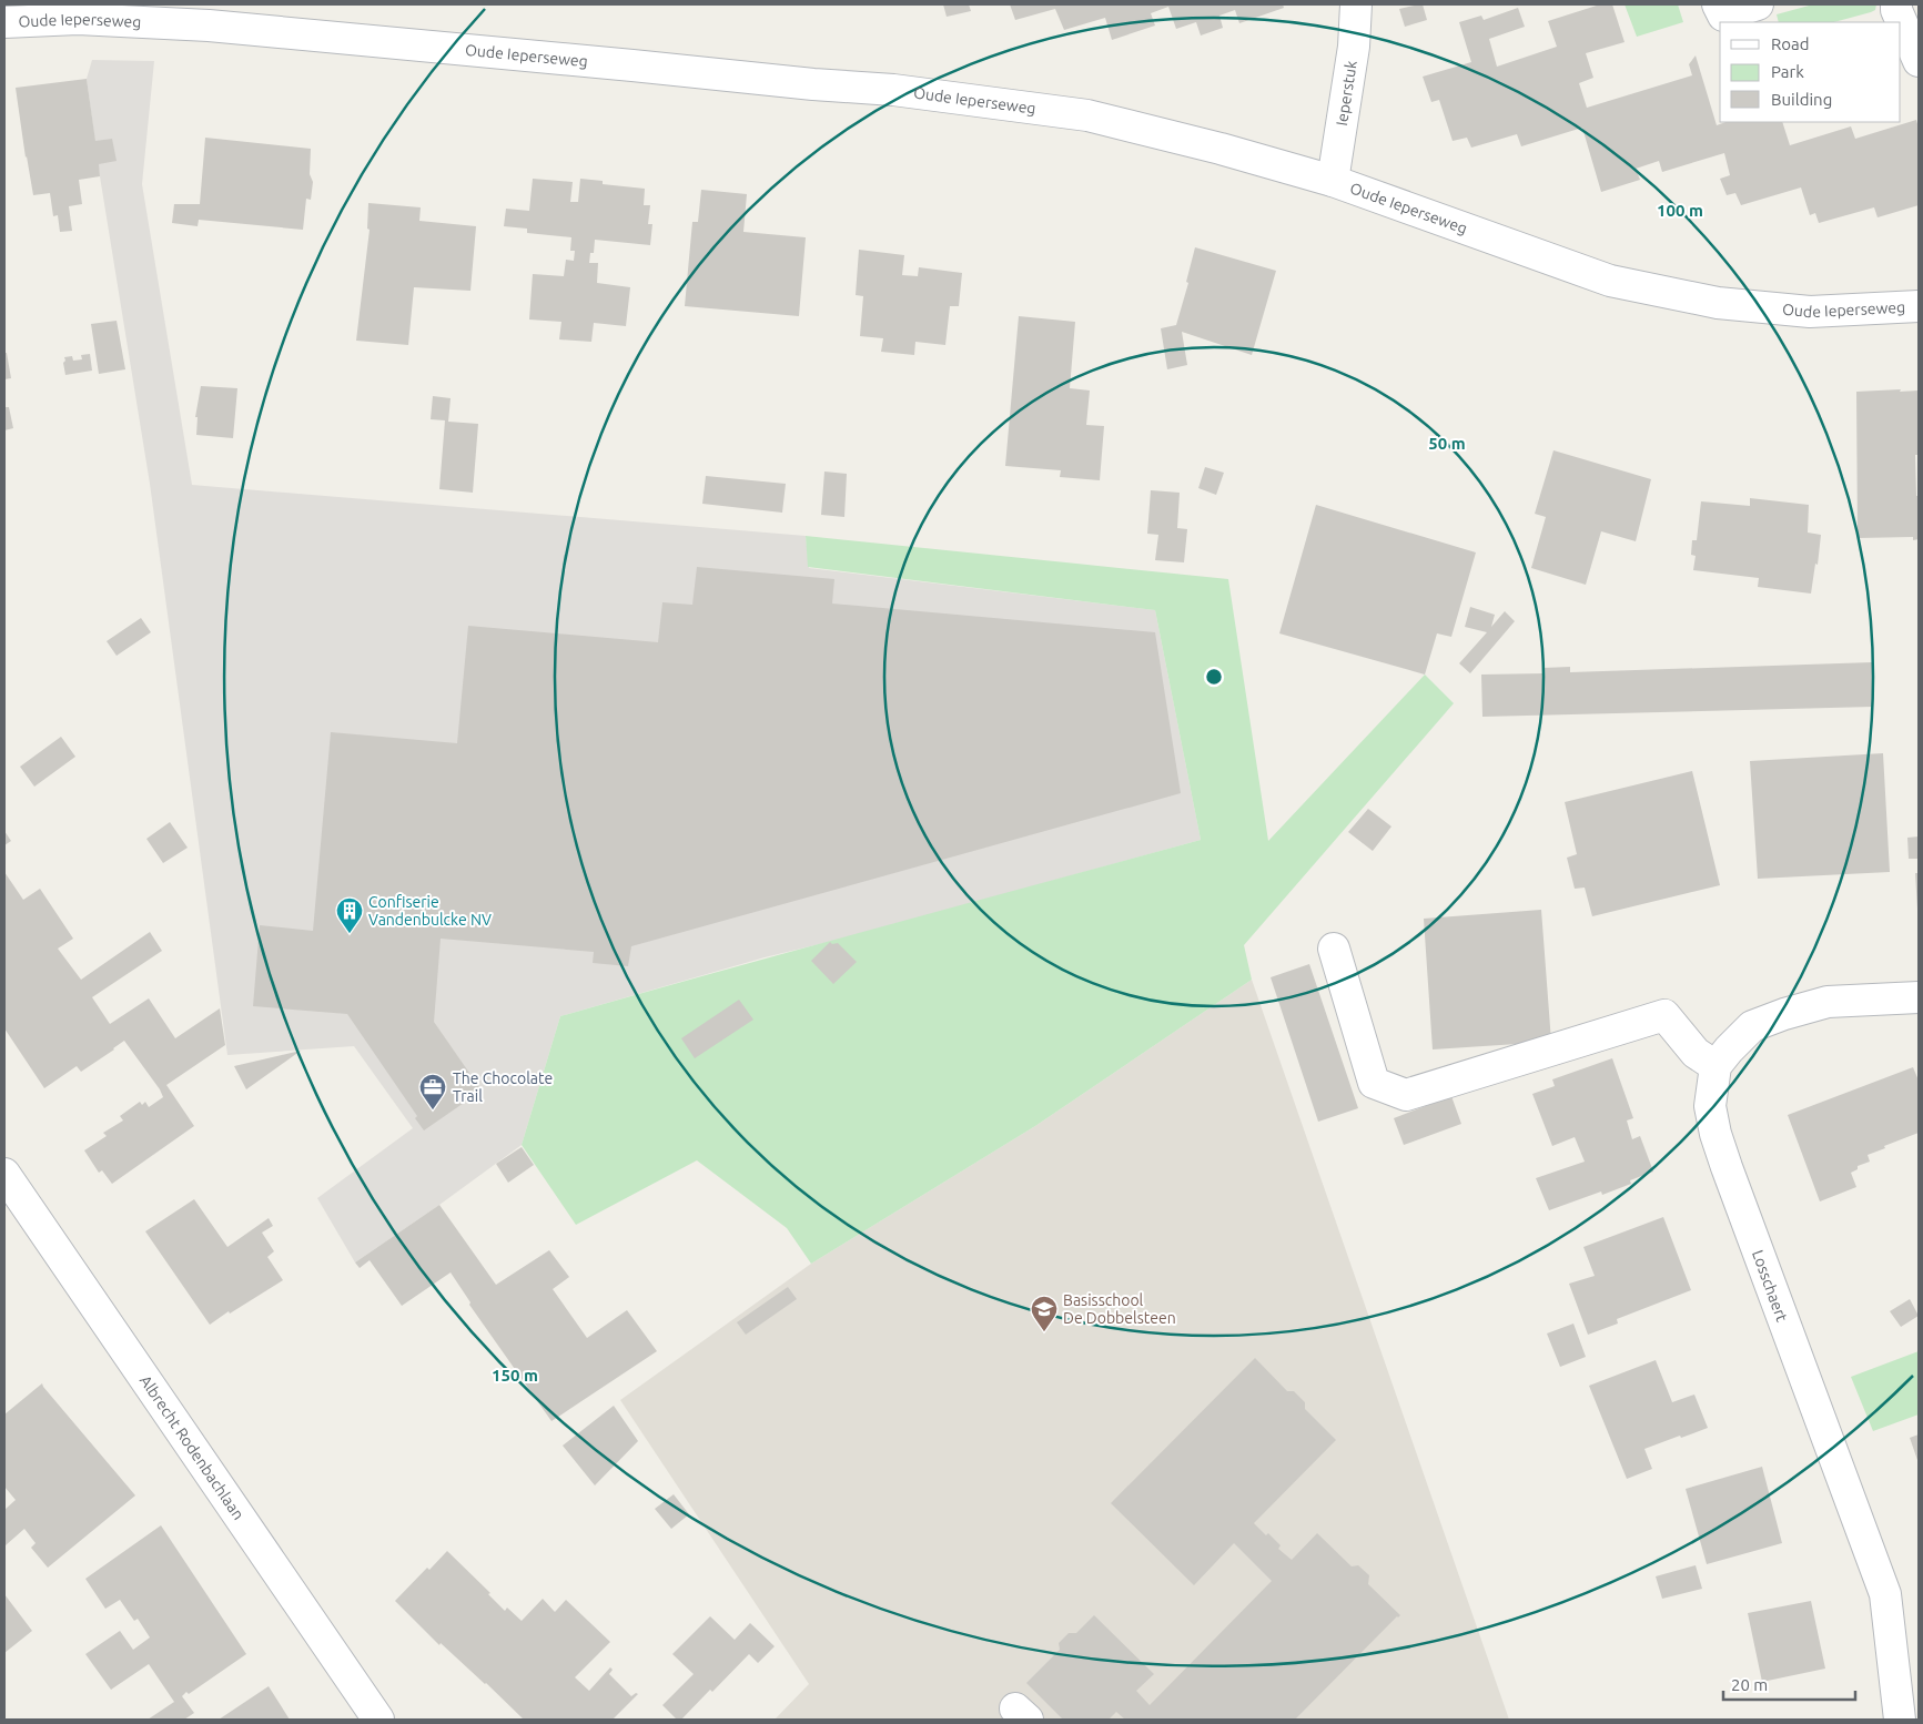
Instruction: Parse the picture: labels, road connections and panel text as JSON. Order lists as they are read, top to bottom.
{
  "streets": {
    "street": [
      "Oude Ieperseweg",
      "Ieperstuk",
      "Losschaert",
      "Albrecht Rodenbachlaan"
    ]
  },
  "crossings": [
    ["Oude Ieperseweg", "Ieperstuk"]
  ],
  "places": {
    "building": ["Confiserie Vandenbulcke NV"],
    "office": ["The Chocolate Trail"],
    "school or university": ["Basisschool De Dobbelsteen"]
  },
  "legend": ["Road", "Park", "Building"],
  "scale_bar": "20 m",
  "rings": ["100 m", "50 m", "150 m"]
}
